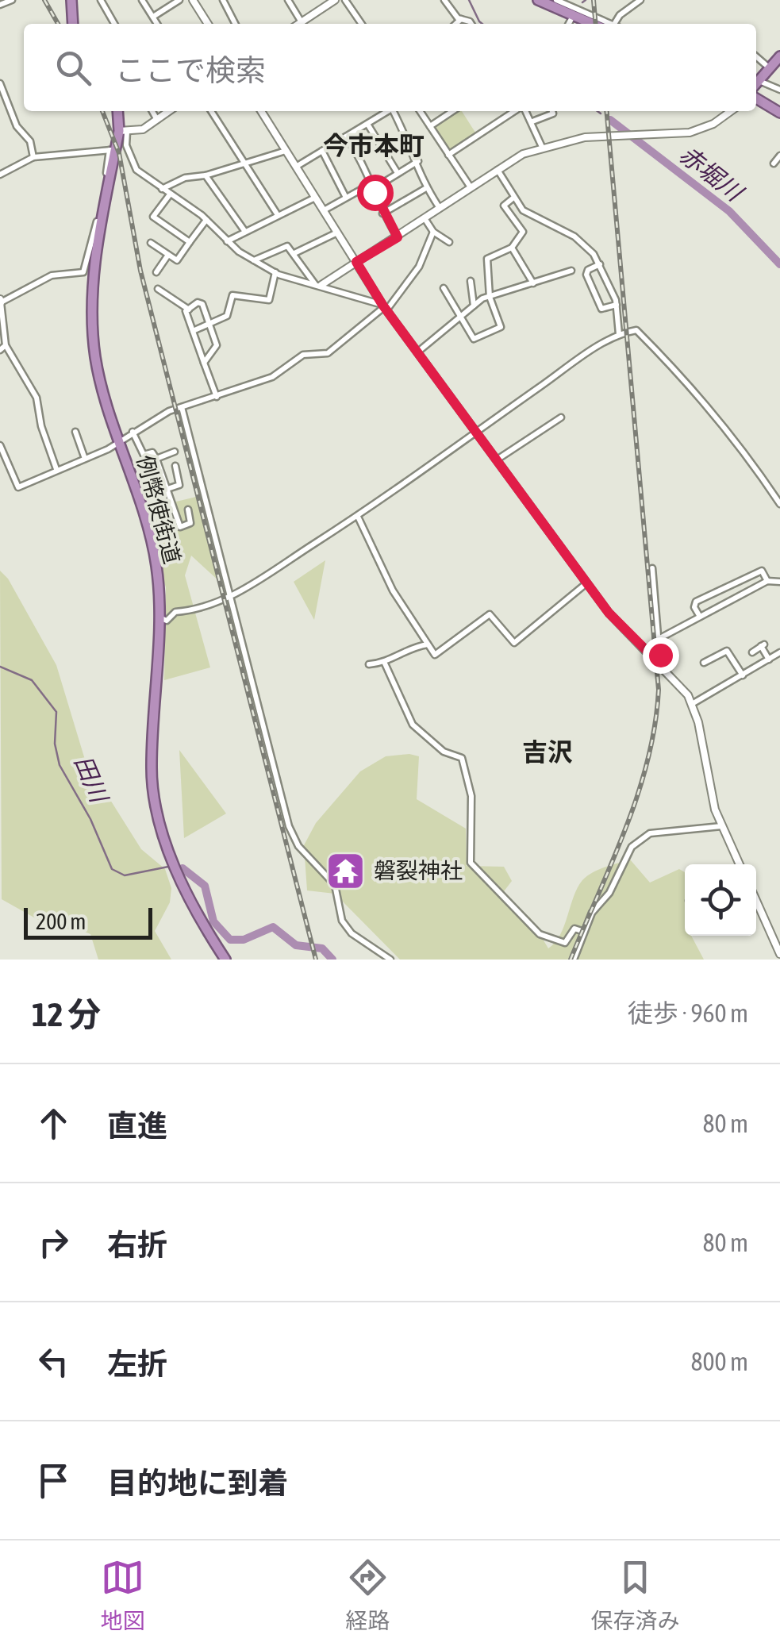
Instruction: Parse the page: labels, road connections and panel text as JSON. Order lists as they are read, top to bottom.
{
  "streets": {
    "highway": ["例幣使街道"]
  },
  "districts": ["今市本町", "吉沢"],
  "water": ["赤堀川", "田川"],
  "places": {
    "temple": ["磐裂神社"]
  },
  "scale_bar": "200 m",
  "page": {
    "search": "ここで検索",
    "scale": "200 m",
    "heading": ["12 分", "徒歩 · 960 m"],
    "list": [
      ["直進", "80 m"],
      ["右折", "80 m"],
      ["左折", "800 m"],
      "目的地に到着"
    ],
    "nav": ["地図", "経路", "保存済み"]
  }
}
